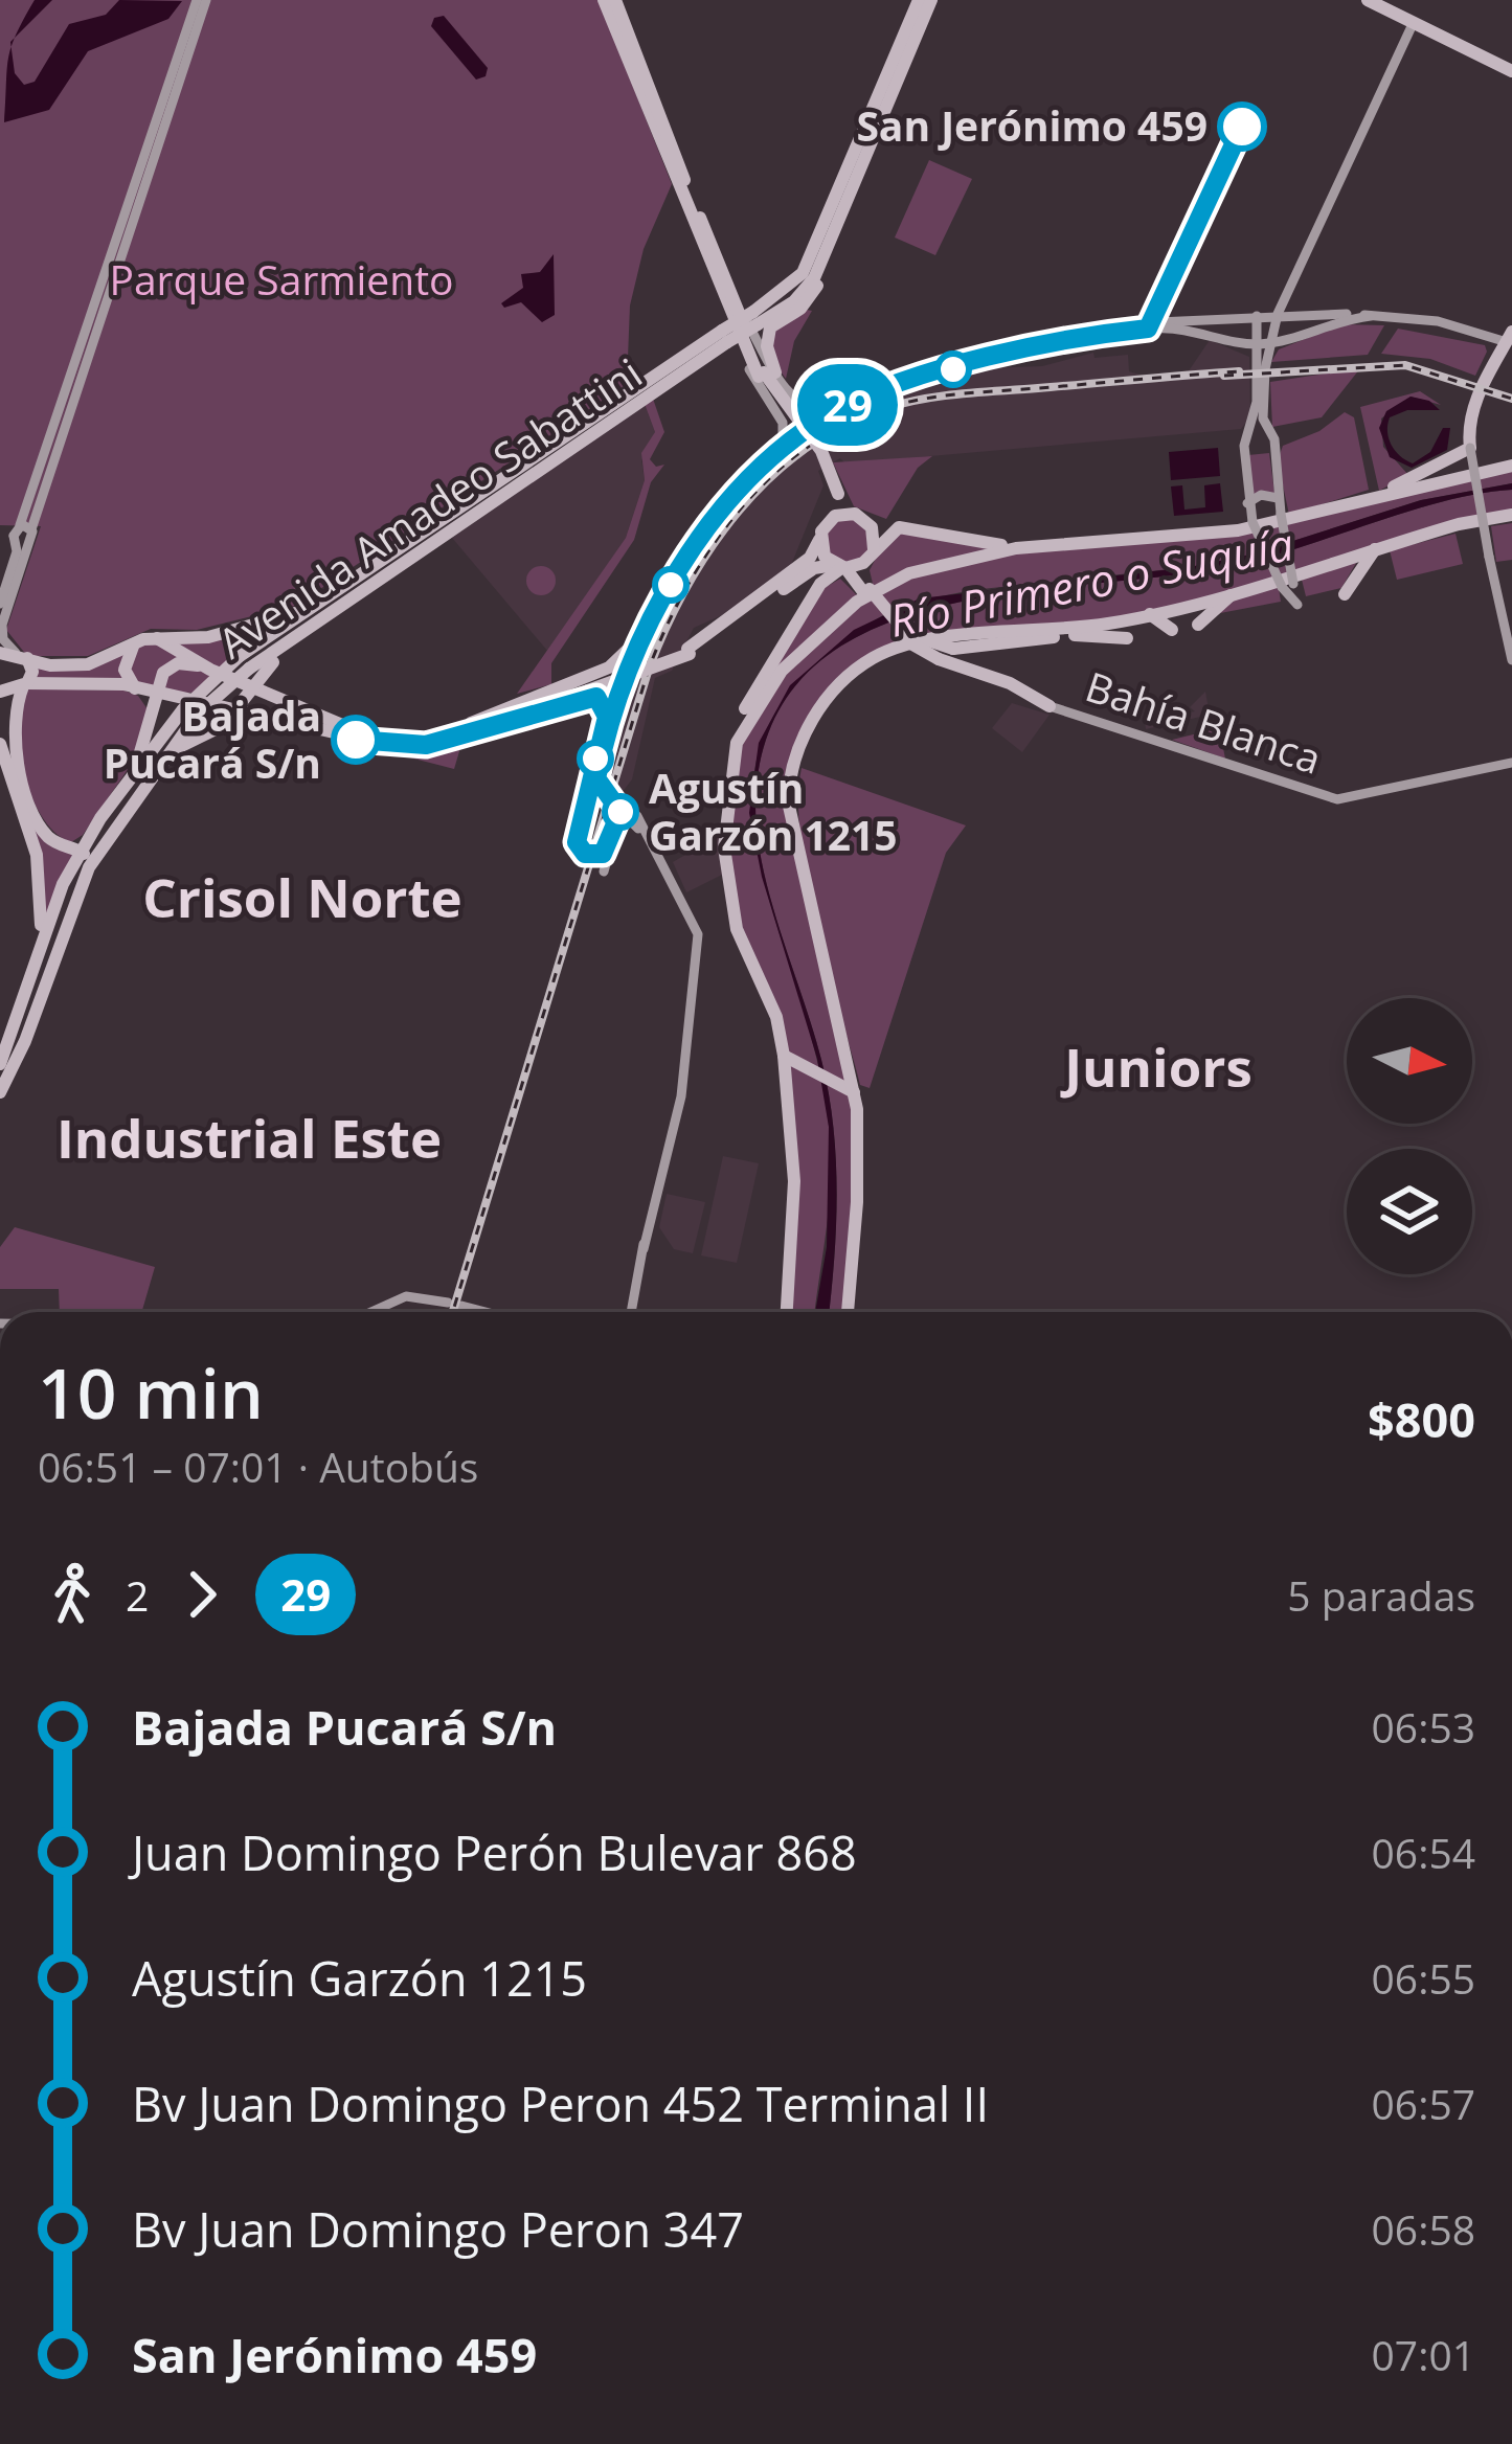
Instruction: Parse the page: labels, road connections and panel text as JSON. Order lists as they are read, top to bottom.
{
  "streets": {
    "main road": ["Avenida Amadeo Sabattini", "Bahía Blanca"]
  },
  "districts": ["Crisol Norte", "Juniors", "Industrial Este"],
  "water": ["Río Primero o Suquía"],
  "parks": ["Parque Sarmiento"],
  "places": ["San Jerónimo 459", "Bajada Pucará S/n", "Agustín Garzón 1215"],
  "lines": ["bus line 29"],
  "north": "right",
  "page": {
    "on_map": "29",
    "heading": ["10 min", "06:51 – 07:01 · Autobús", "$800"],
    "legs": ["2", "29", "5 paradas"],
    "list": [
      {
        "name": "Bajada Pucará S/n",
        "value": "06:53"
      },
      {
        "name": "Juan Domingo Perón Bulevar 868",
        "value": "06:54"
      },
      {
        "name": "Agustín Garzón 1215",
        "value": "06:55"
      },
      {
        "name": "Bv Juan Domingo Peron 452 Terminal II",
        "value": "06:57"
      },
      {
        "name": "Bv Juan Domingo Peron 347",
        "value": "06:58"
      },
      {
        "name": "San Jerónimo 459",
        "value": "07:01"
      }
    ]
  }
}
